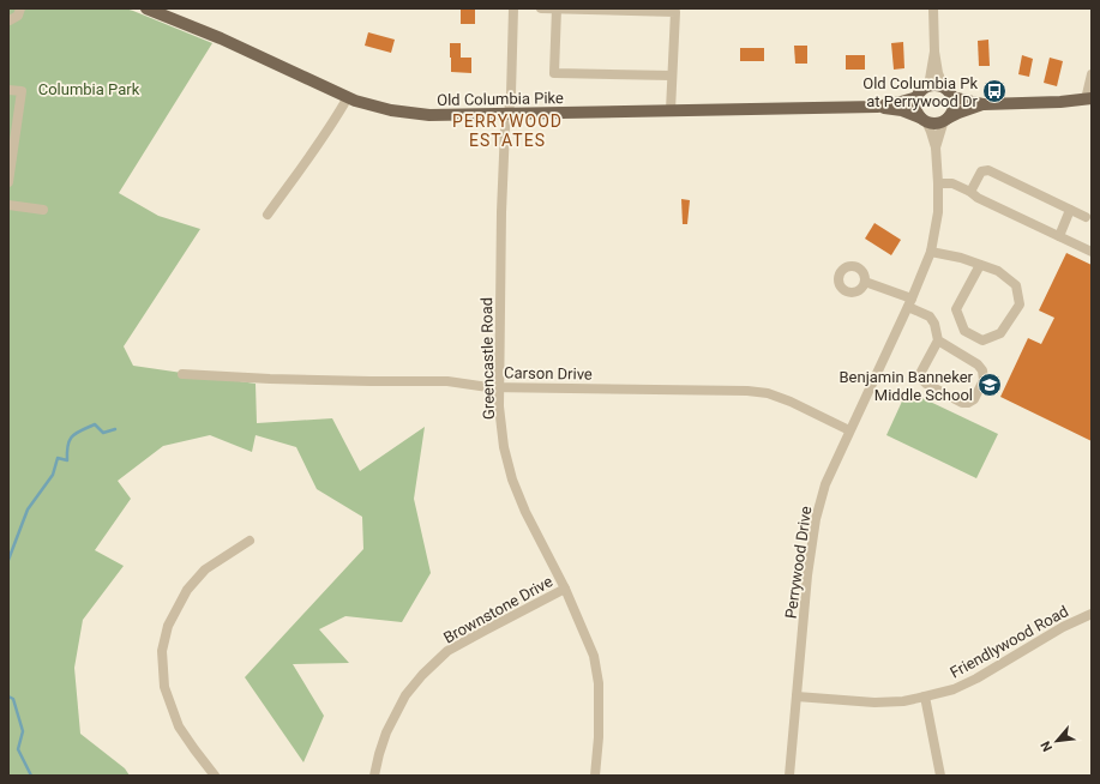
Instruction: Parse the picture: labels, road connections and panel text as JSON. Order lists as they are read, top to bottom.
{
  "streets": {
    "main road": ["Old Columbia Pike"],
    "street": [
      "Greencastle Road",
      "Carson Drive",
      "Perrywood Drive",
      "Brownstone Drive",
      "Friendlywood Road"
    ]
  },
  "crossings": [
    ["Old Columbia Pike", "Greencastle Road"],
    ["Old Columbia Pike", "Perrywood Drive"],
    ["Greencastle Road", "Carson Drive"],
    ["Greencastle Road", "Brownstone Drive"],
    ["Carson Drive", "Perrywood Drive"],
    ["Perrywood Drive", "Friendlywood Road"]
  ],
  "districts": ["PERRYWOOD ESTATES"],
  "parks": ["Columbia Park"],
  "places": {
    "bus stop": ["Old Columbia Pk at Perrywood Dr"],
    "school or university": ["Benjamin Banneker Middle School"]
  },
  "north": "bottom left"
}
